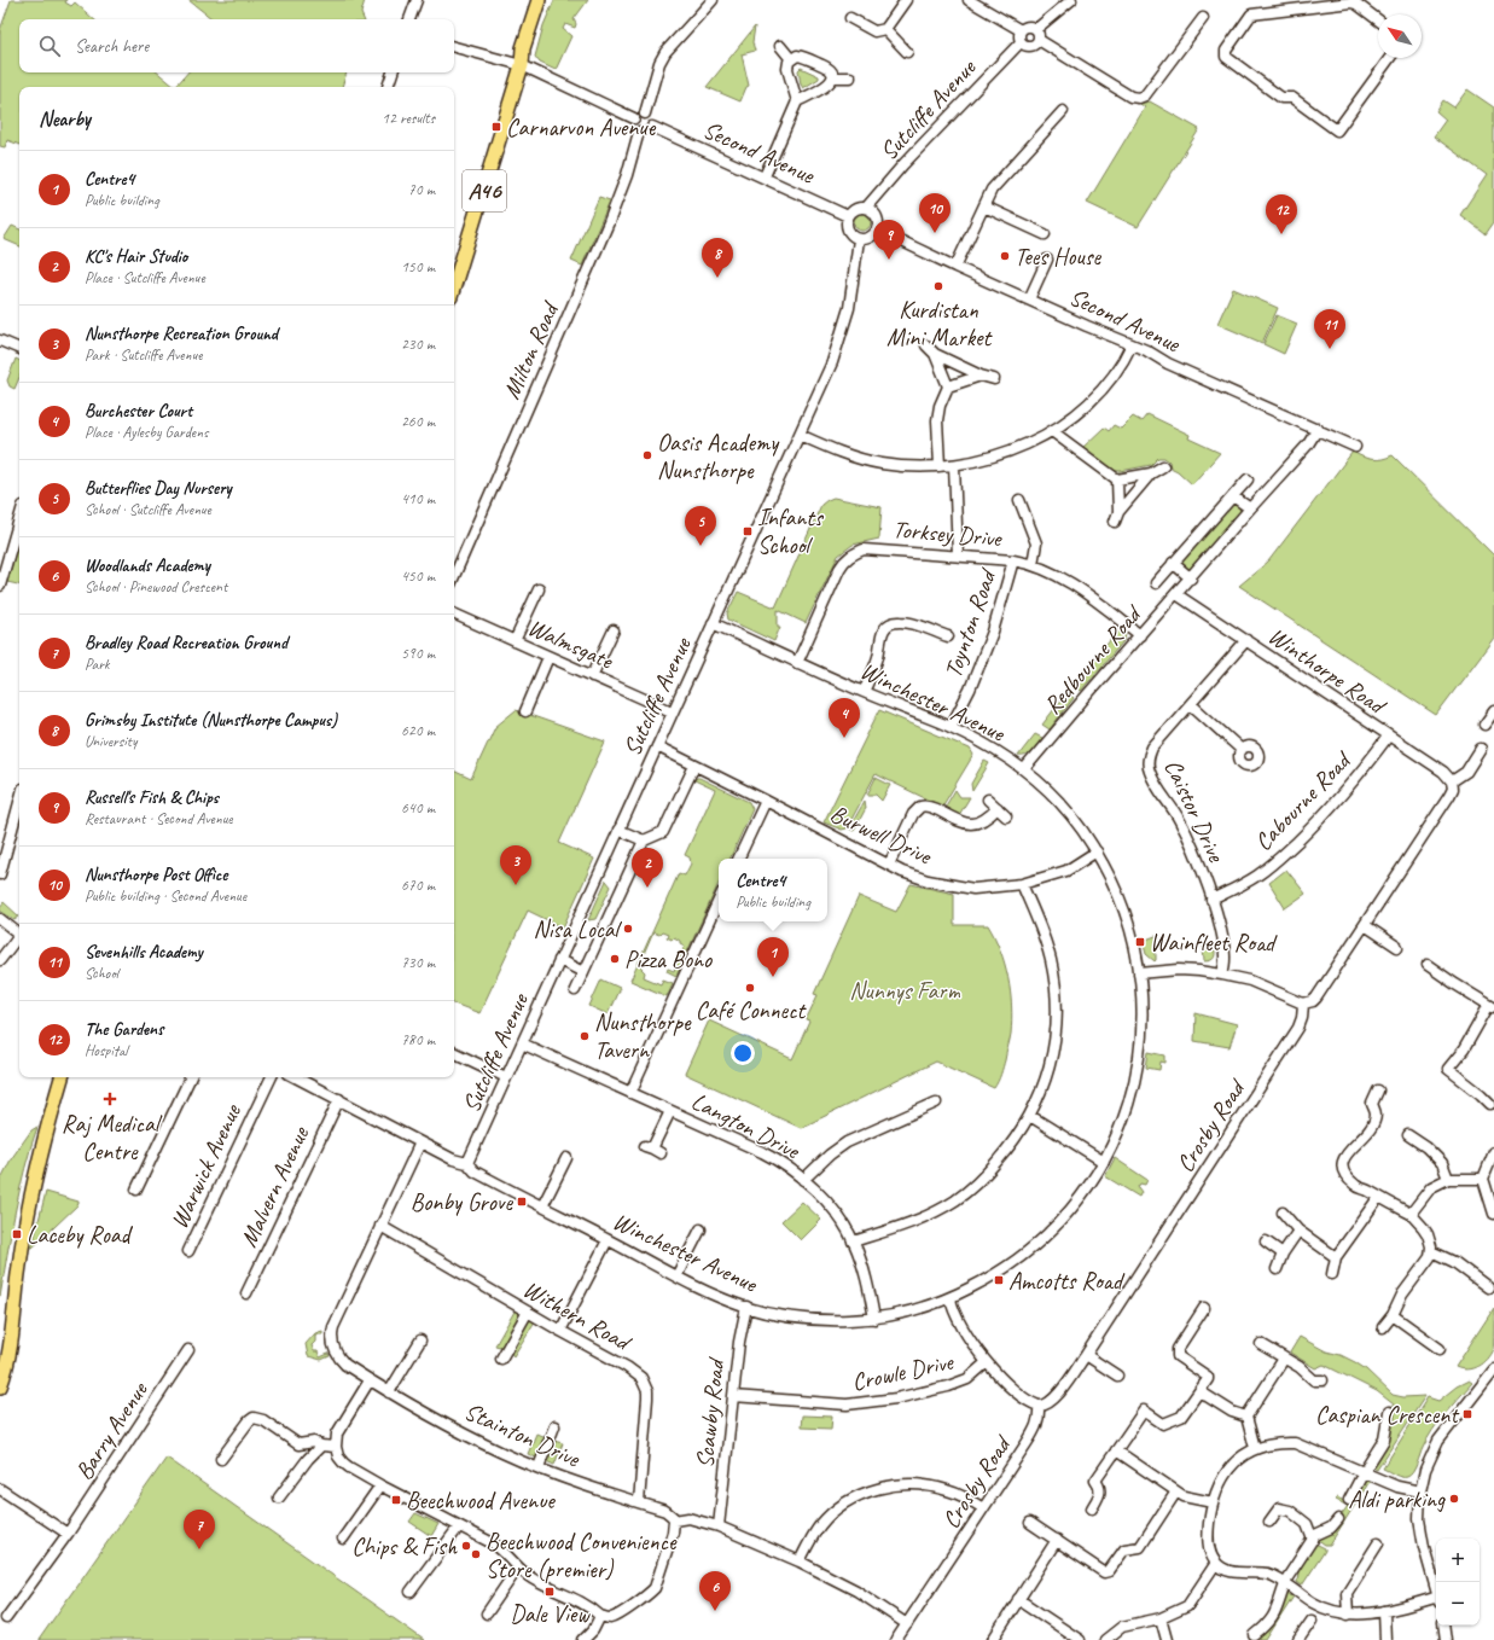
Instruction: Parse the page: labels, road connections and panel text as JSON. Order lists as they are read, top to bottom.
{
  "streets": {
    "highway": ["A46"],
    "street": [
      "Sutcliffe Avenue",
      "Second Avenue",
      "Milton Road",
      "Torksey Drive",
      "Toynton Road",
      "Walmsgate",
      "Redbourne Road",
      "Winthorpe Road",
      "Winchester Avenue",
      "Cabourne Road",
      "Caistor Drive",
      "Burwell Drive",
      "Langton Drive",
      "Crosby Road",
      "Warwick Avenue",
      "Malvern Avenue",
      "Withern Road",
      "Crowle Drive",
      "Scawby Road",
      "Barry Avenue",
      "Stainton Drive"
    ]
  },
  "crossings": [
    ["Sutcliffe Avenue", "Second Avenue"],
    ["Sutcliffe Avenue", "Walmsgate"],
    ["Sutcliffe Avenue", "Winchester Avenue"],
    ["Sutcliffe Avenue", "Burwell Drive"],
    ["Sutcliffe Avenue", "Langton Drive"],
    ["Second Avenue", "Milton Road"],
    ["Second Avenue", "Redbourne Road"],
    ["Torksey Drive", "Toynton Road"],
    ["Torksey Drive", "Redbourne Road"],
    ["Torksey Drive", "Winchester Avenue"],
    ["Toynton Road", "Winchester Avenue"],
    ["Redbourne Road", "Winthorpe Road"],
    ["Redbourne Road", "Winchester Avenue"],
    ["Winthorpe Road", "Cabourne Road"],
    ["Winthorpe Road", "Caistor Drive"],
    ["Winchester Avenue", "Burwell Drive"],
    ["Winchester Avenue", "Langton Drive"],
    ["Winchester Avenue", "Malvern Avenue"],
    ["Winchester Avenue", "Scawby Road"],
    ["Winchester Avenue", "Stainton Drive"],
    ["Cabourne Road", "Caistor Drive"],
    ["Withern Road", "Stainton Drive"],
    ["Crowle Drive", "Scawby Road"]
  ],
  "parks": ["Nunnys Farm"],
  "places": {
    "transit": [
      "Carnarvon Avenue",
      "Infants School",
      "Wainfleet Road",
      "Bonby Grove",
      "Laceby Road",
      "Amcotts Road",
      "Caspian Crescent",
      "Beechwood Avenue",
      "Dale View"
    ],
    "other": [
      "Tees House",
      "Kurdistan Mini Market",
      "Oasis Academy Nunsthorpe",
      "Nisa Local",
      "Pizza Bono",
      "Café Connect",
      "Nunsthorpe Tavern",
      "Aldi parking",
      "Chips & Fish",
      "Beechwood Convenience Store (premier)"
    ],
    "health": ["Raj Medical Centre"]
  },
  "north": "top left",
  "page": {
    "search": "Search here",
    "heading": ["Nearby", "12 results"],
    "list": [
      {
        "mark": "1",
        "name": "Centre4",
        "note": "Public building",
        "value": "70 m"
      },
      {
        "mark": "2",
        "name": "KC's Hair Studio",
        "note": "Place · Sutcliffe Avenue",
        "value": "150 m"
      },
      {
        "mark": "3",
        "name": "Nunsthorpe Recreation Ground",
        "note": "Park · Sutcliffe Avenue",
        "value": "230 m"
      },
      {
        "mark": "4",
        "name": "Burchester Court",
        "note": "Place · Aylesby Gardens",
        "value": "260 m"
      },
      {
        "mark": "5",
        "name": "Butterflies Day Nursery",
        "note": "School · Sutcliffe Avenue",
        "value": "410 m"
      },
      {
        "mark": "6",
        "name": "Woodlands Academy",
        "note": "School · Pinewood Crescent",
        "value": "450 m"
      },
      {
        "mark": "7",
        "name": "Bradley Road Recreation Ground",
        "note": "Park",
        "value": "590 m"
      },
      {
        "mark": "8",
        "name": "Grimsby Institute (Nunsthorpe Campus)",
        "note": "University",
        "value": "620 m"
      },
      {
        "mark": "9",
        "name": "Russell's Fish & Chips",
        "note": "Restaurant · Second Avenue",
        "value": "640 m"
      },
      {
        "mark": "10",
        "name": "Nunsthorpe Post Office",
        "note": "Public building · Second Avenue",
        "value": "670 m"
      },
      {
        "mark": "11",
        "name": "Sevenhills Academy",
        "note": "School",
        "value": "730 m"
      },
      {
        "mark": "12",
        "name": "The Gardens",
        "note": "Hospital",
        "value": "780 m"
      }
    ],
    "pins": [
      "10",
      "12",
      "9",
      "8",
      "11",
      "5",
      "4",
      "3",
      "2",
      "1",
      "7",
      "6"
    ],
    "popup": ["Centre4", "Public building"],
    "map_buttons": ["+", "−"]
  }
}
